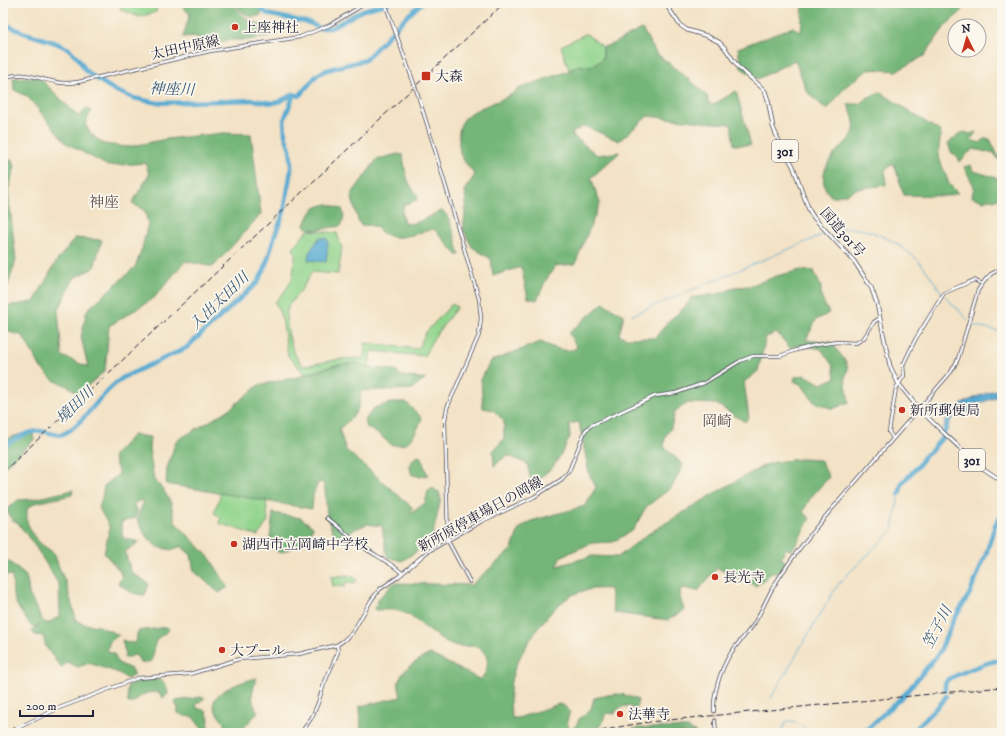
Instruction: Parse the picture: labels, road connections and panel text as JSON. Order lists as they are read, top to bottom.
{
  "streets": {
    "highway": ["301", "国道301号"],
    "main road": ["太田中原線", "新所原停車場日の岡線"]
  },
  "crossings": [
    ["国道301号", "新所原停車場日の岡線"]
  ],
  "districts": ["神座", "岡崎"],
  "water": [
    "神座川",
    "入出太田川",
    "境田川",
    "笠子川"
  ],
  "places": {
    "other": [
      "上座神社",
      "新所郵便局",
      "湖西市立岡崎中学校",
      "長光寺",
      "大プール",
      "法華寺"
    ],
    "transit": ["大森"]
  },
  "scale_bar": "200 m",
  "north": "top"
}
